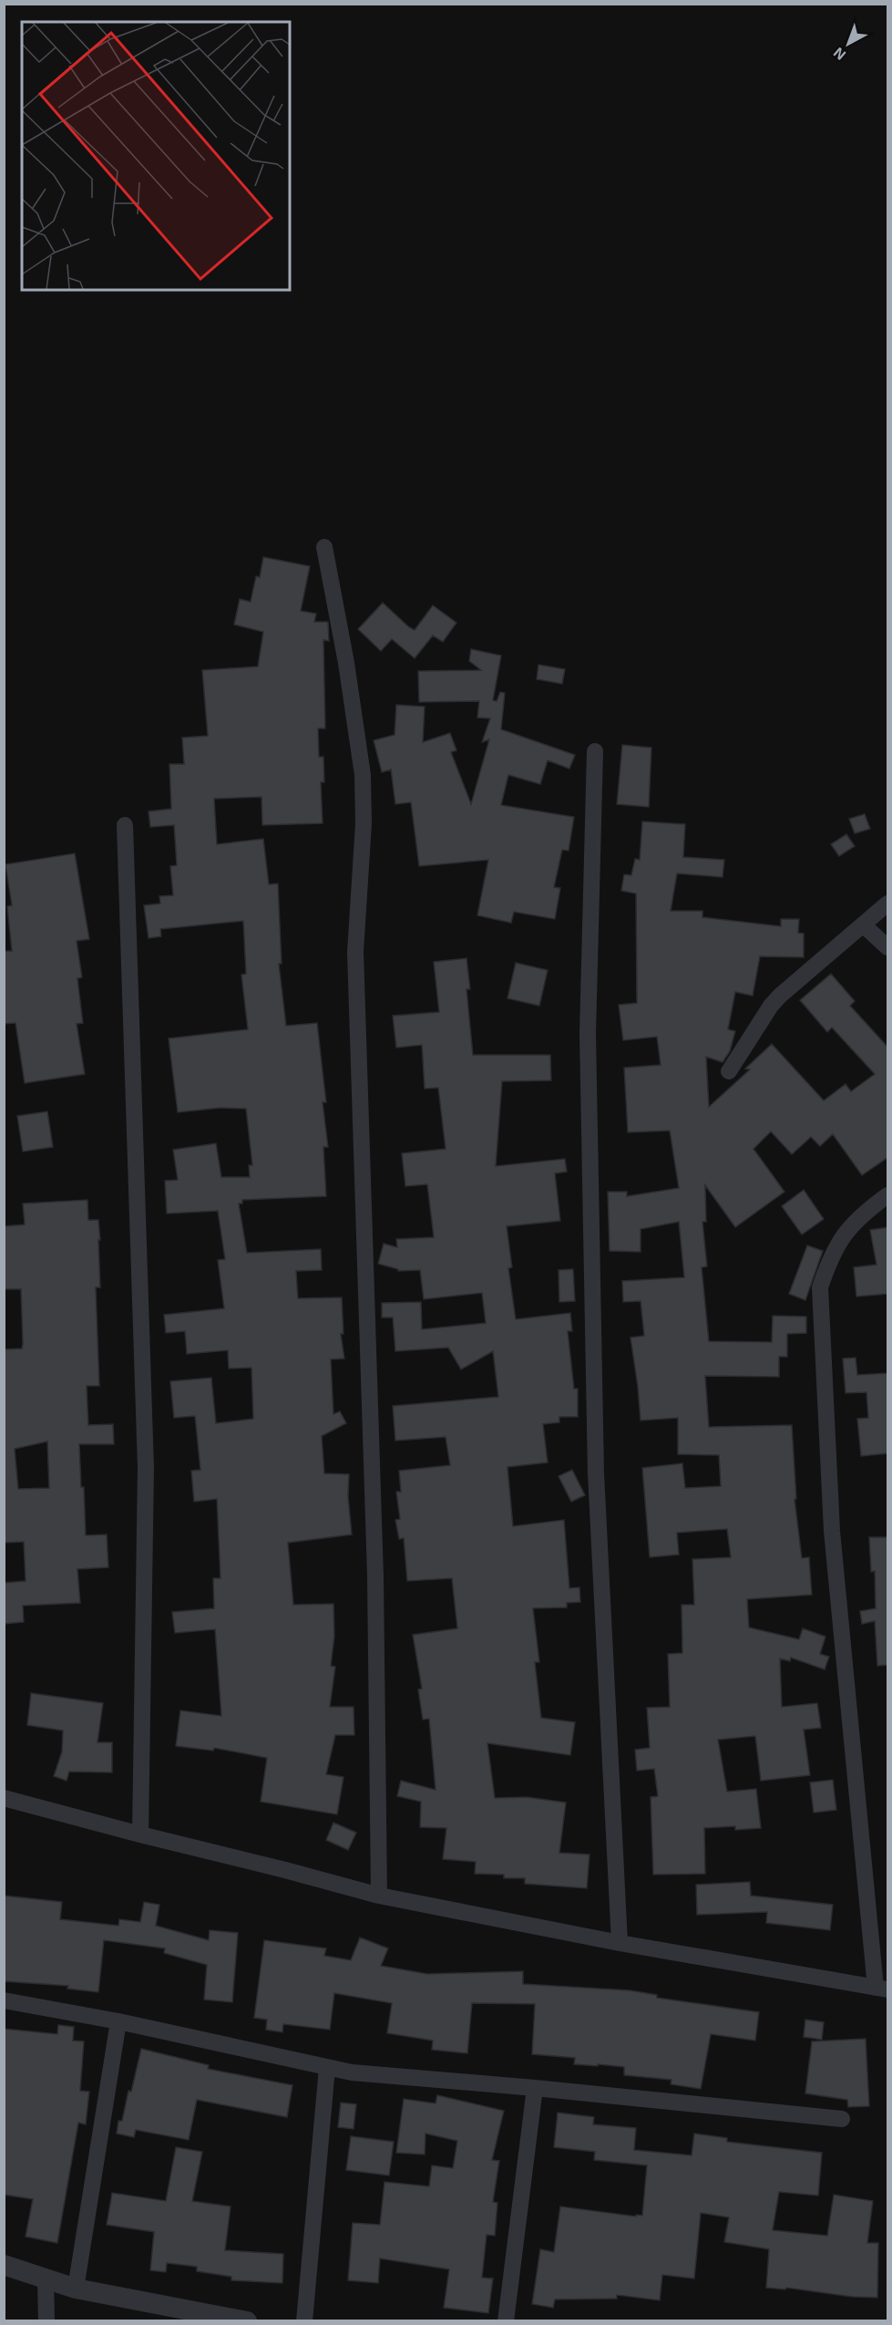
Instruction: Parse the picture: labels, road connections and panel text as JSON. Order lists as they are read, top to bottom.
{
  "north": "bottom left"
}
